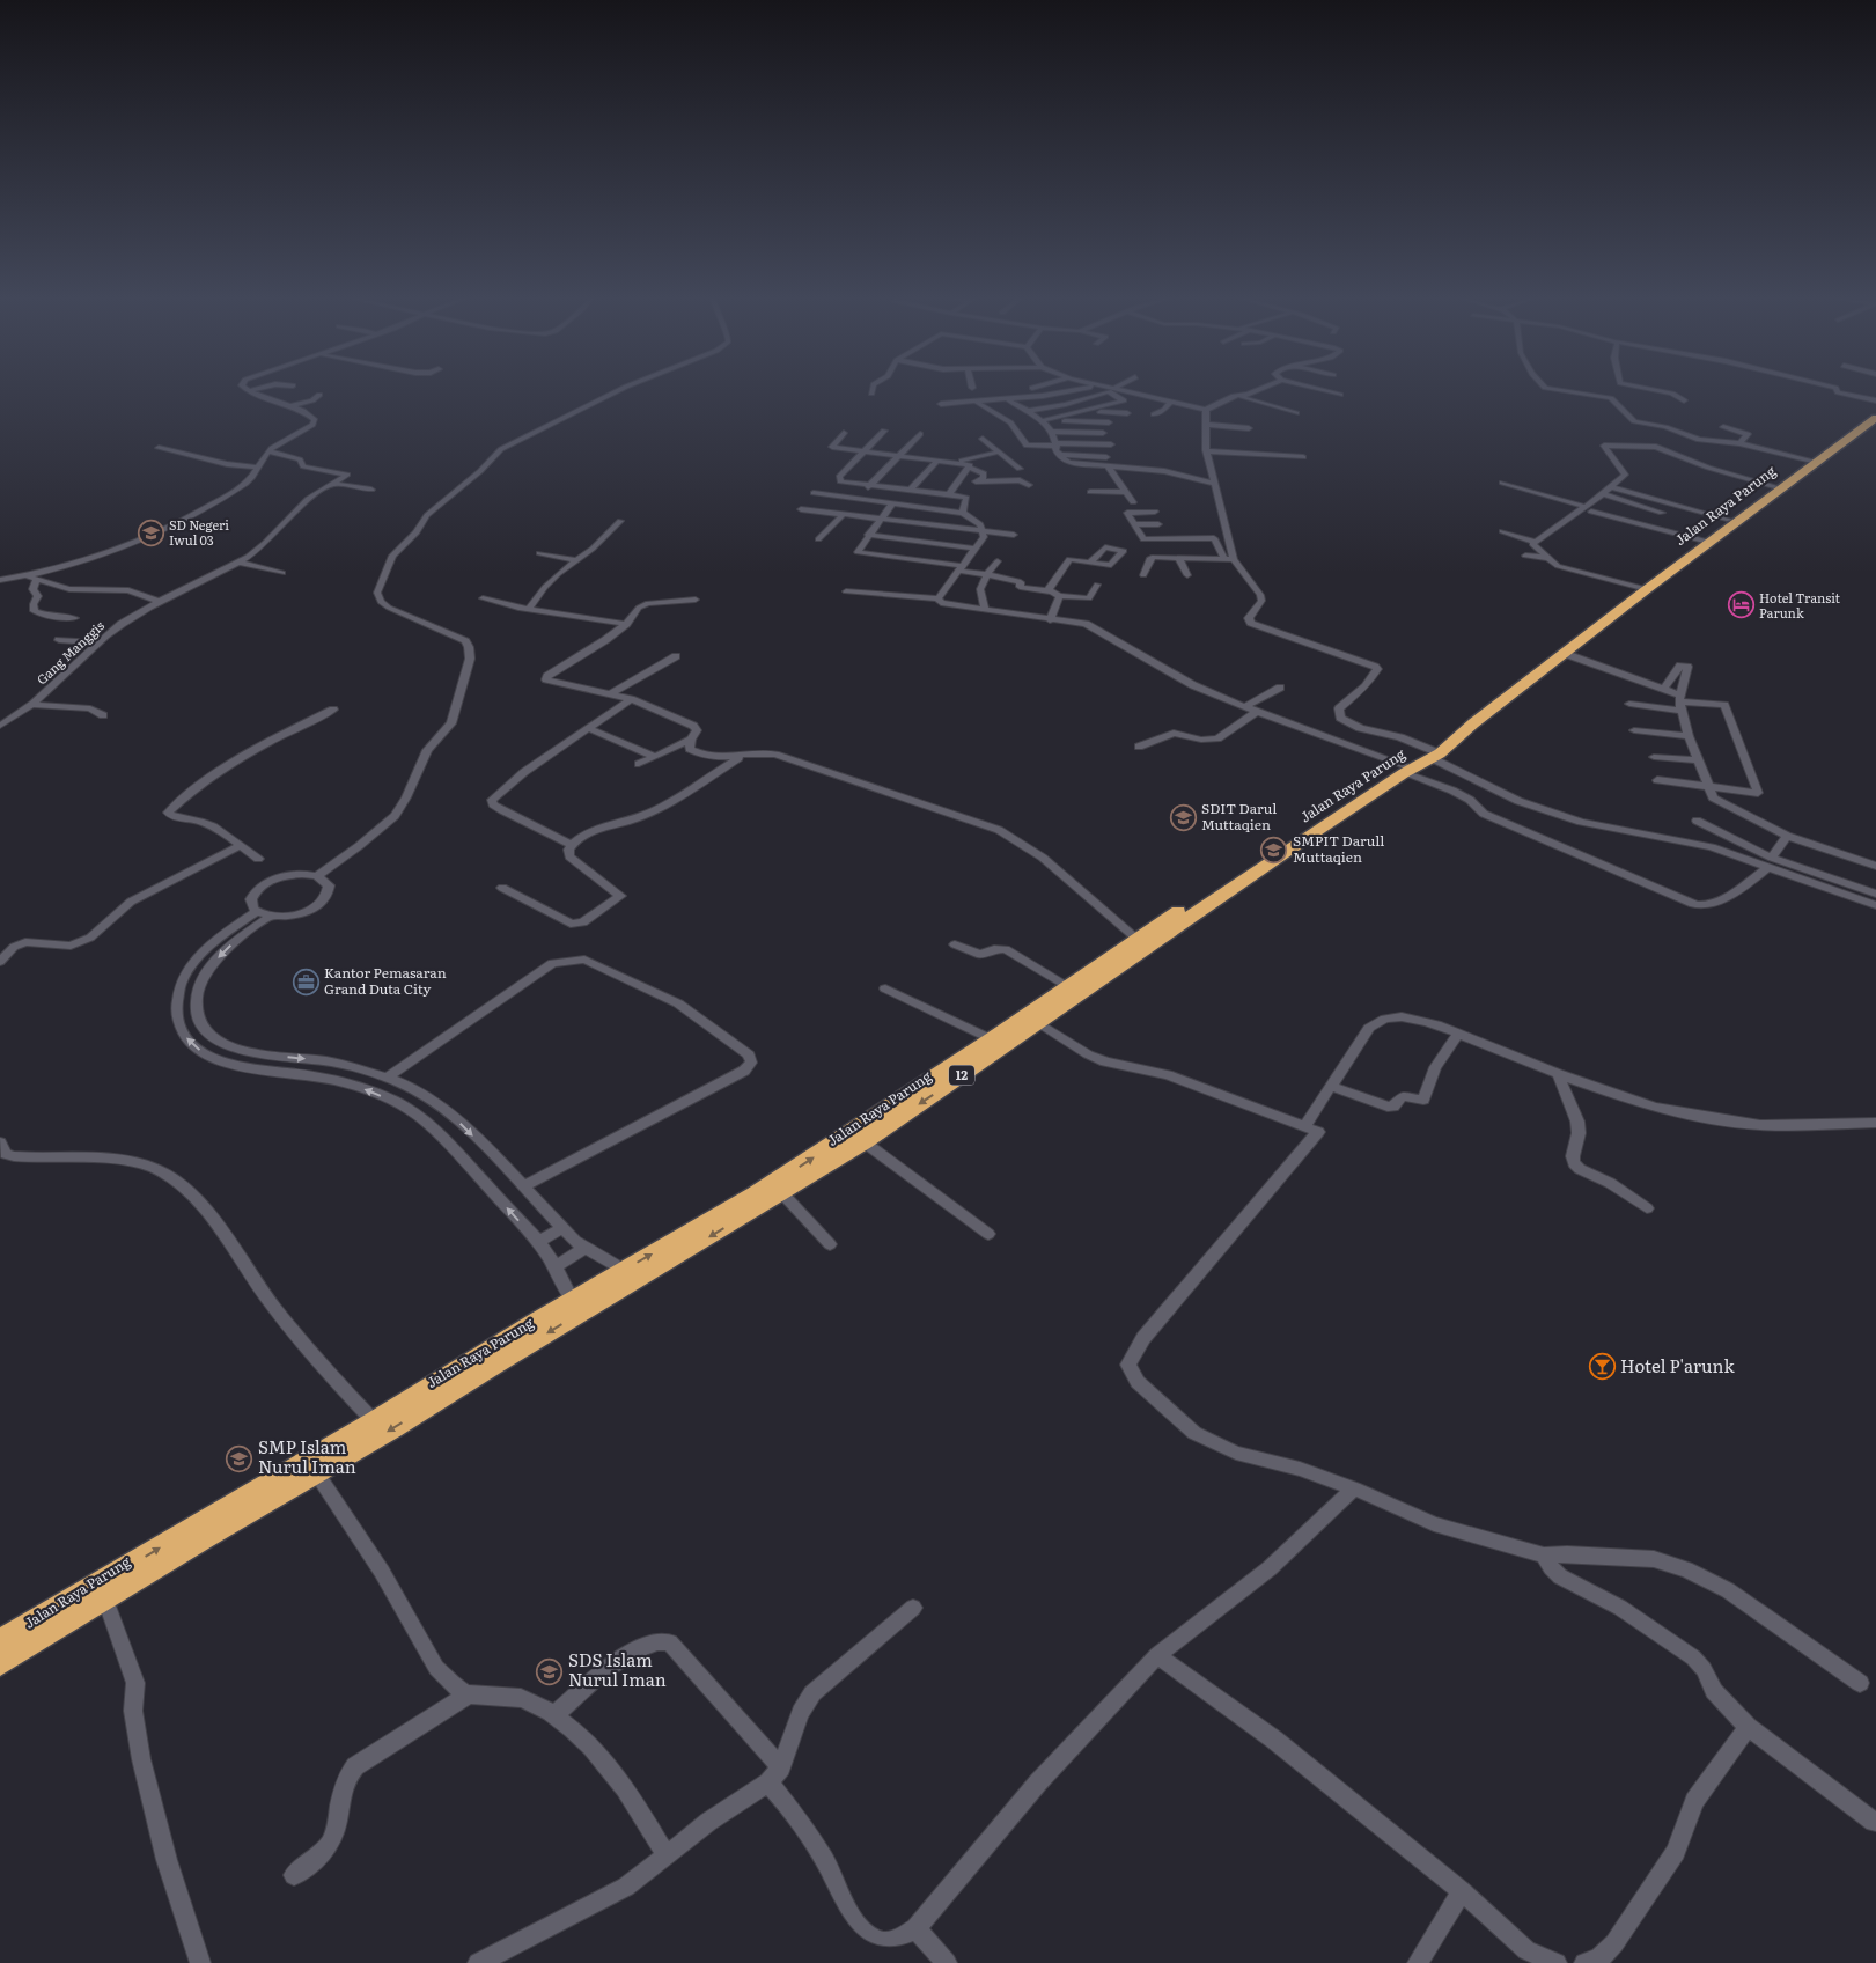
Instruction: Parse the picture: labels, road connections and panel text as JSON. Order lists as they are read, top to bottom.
{
  "streets": {
    "highway": ["Jalan Raya Parung", "12"],
    "street": ["Gang Manggis"]
  },
  "places": {
    "school or university": [
      "SD Negeri Iwul 03",
      "SDIT Darul Muttaqien",
      "SMPIT Darull Muttaqien",
      "SMP Islam Nurul Iman",
      "SDS Islam Nurul Iman"
    ],
    "hotel": ["Hotel Transit Parunk"],
    "office": ["Kantor Pemasaran Grand Duta City"],
    "bar": ["Hotel P'arunk"]
  }
}
